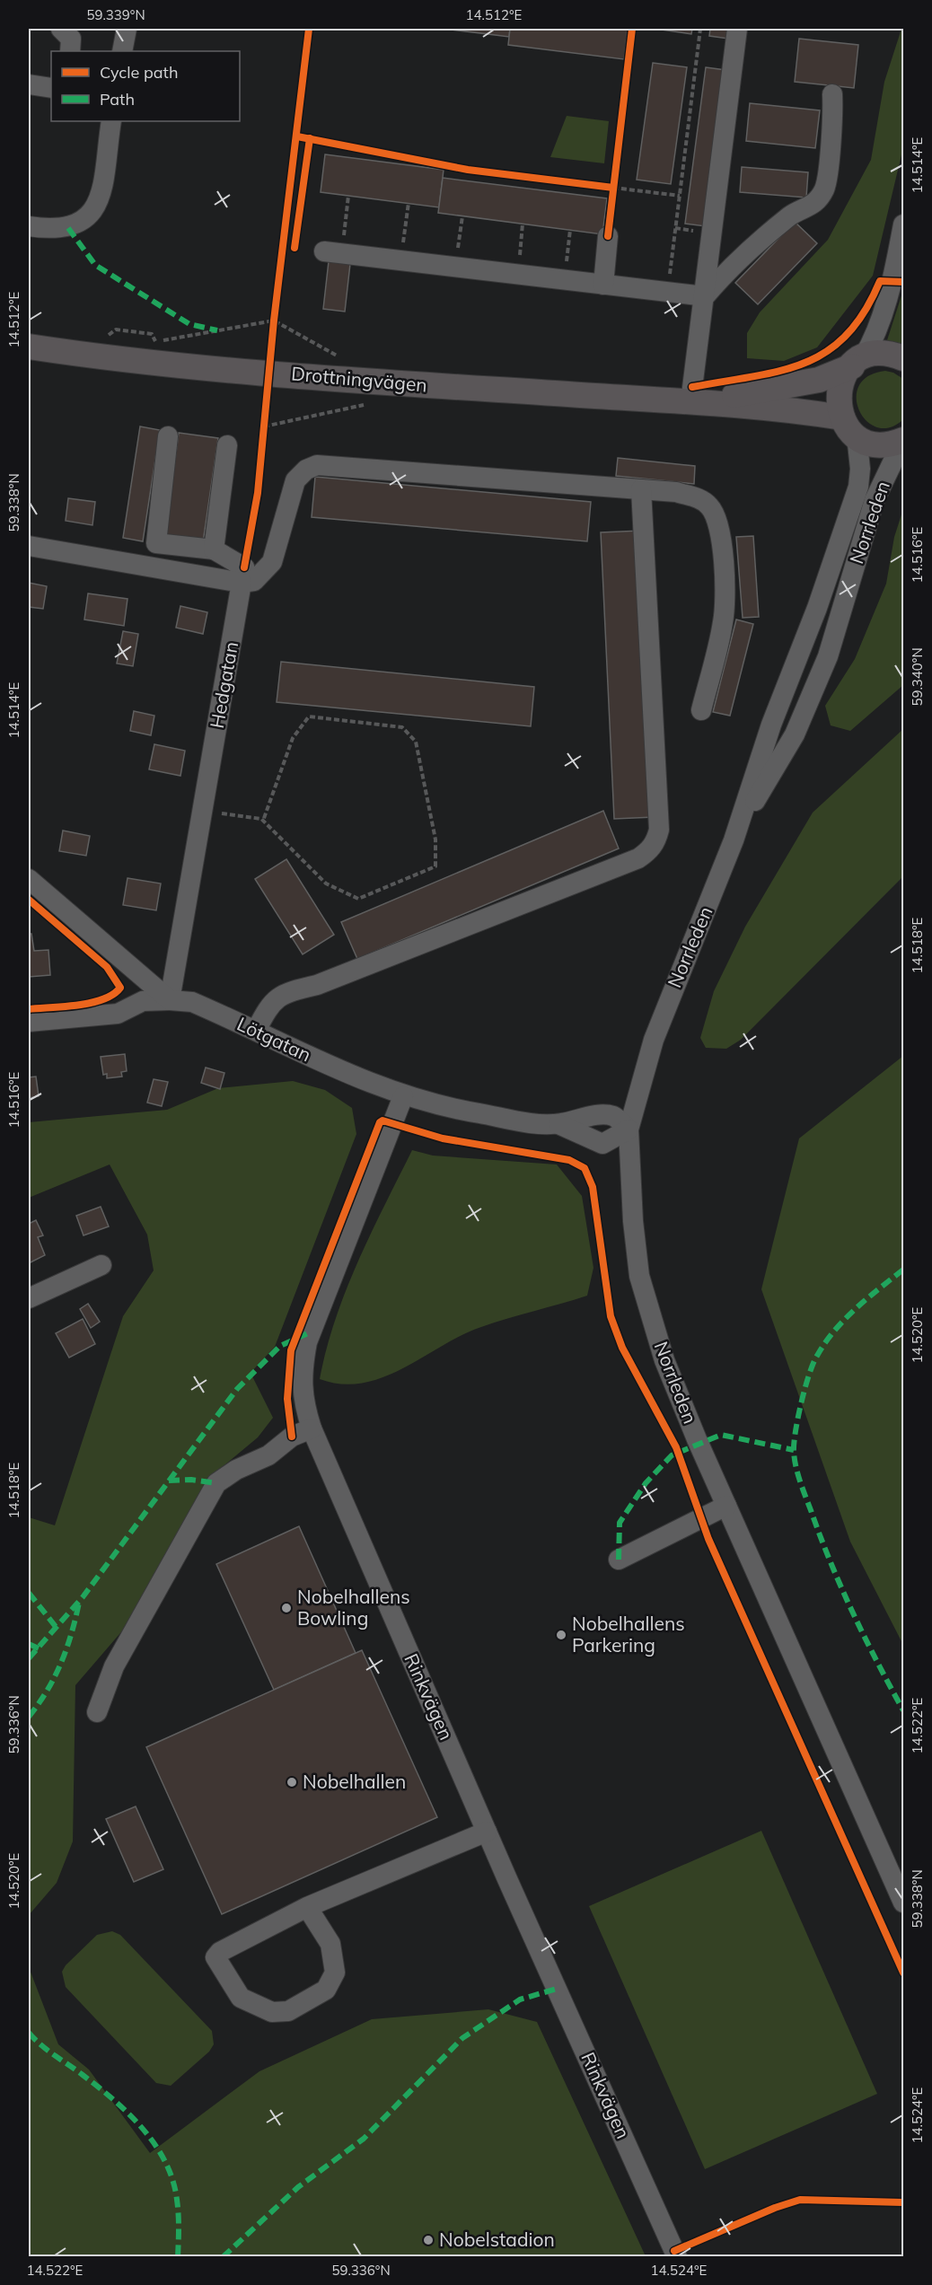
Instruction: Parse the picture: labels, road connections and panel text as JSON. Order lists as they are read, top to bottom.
{
  "streets": {
    "main road": ["Drottningvägen"],
    "street": [
      "Norrleden",
      "Hedgatan",
      "Lötgatan",
      "Rinkvägen"
    ]
  },
  "crossings": [
    ["Drottningvägen", "Norrleden"],
    ["Norrleden", "Lötgatan"],
    ["Hedgatan", "Lötgatan"],
    ["Lötgatan", "Rinkvägen"]
  ],
  "places": [
    "Nobelhallens Bowling",
    "Nobelhallens Parkering",
    "Nobelhallen",
    "Nobelstadion"
  ],
  "legend": ["Cycle path", "Path"],
  "coordinates": [
    "59.339°N",
    "14.512°E",
    "14.514°E",
    "59.338°N",
    "14.516°E",
    "59.340°N",
    "14.518°E",
    "14.520°E",
    "59.336°N",
    "14.522°E",
    "14.524°E"
  ]
}
